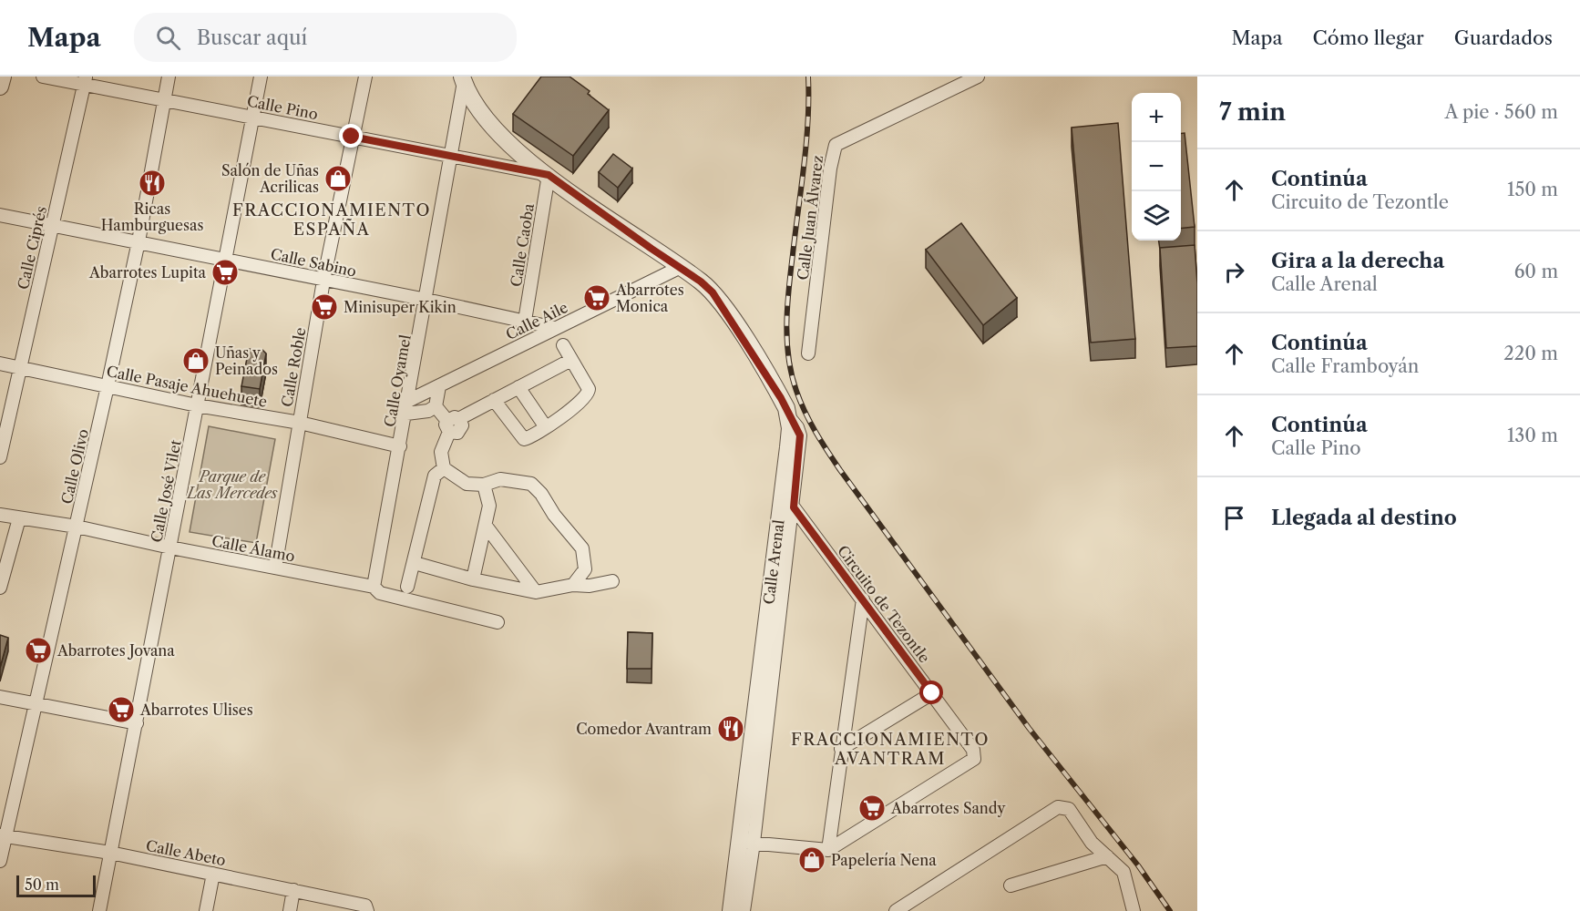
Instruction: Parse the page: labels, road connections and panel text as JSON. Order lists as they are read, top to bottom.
{
  "streets": {
    "street": [
      "Calle Pino",
      "Calle Juan Álvarez",
      "Calle Caoba",
      "Calle Ciprés",
      "Calle Sabino",
      "Calle Aile",
      "Calle Roble",
      "Calle Oyamel",
      "Calle Pasaje Ahuehuete",
      "Calle Olivo",
      "Calle José Vilet",
      "Calle Álamo",
      "Calle Arenal",
      "Circuito de Tezontle",
      "Calle Abeto"
    ]
  },
  "crossings": [
    ["Calle Pino", "Calle Caoba"],
    ["Calle Pino", "Calle Ciprés"],
    ["Calle Pino", "Calle Roble"],
    ["Calle Pino", "Calle Oyamel"],
    ["Calle Pino", "Calle Olivo"],
    ["Calle Pino", "Calle José Vilet"],
    ["Calle Caoba", "Calle Sabino"],
    ["Calle Ciprés", "Calle Sabino"],
    ["Calle Ciprés", "Calle Pasaje Ahuehuete"],
    ["Calle Sabino", "Calle Aile"],
    ["Calle Sabino", "Calle Roble"],
    ["Calle Sabino", "Calle Oyamel"],
    ["Calle Sabino", "Calle Olivo"],
    ["Calle Sabino", "Calle José Vilet"],
    ["Calle Aile", "Calle Oyamel"],
    ["Calle Roble", "Calle Pasaje Ahuehuete"],
    ["Calle Roble", "Calle Álamo"],
    ["Calle Oyamel", "Calle Pasaje Ahuehuete"],
    ["Calle Oyamel", "Calle Álamo"],
    ["Calle Pasaje Ahuehuete", "Calle Olivo"],
    ["Calle Pasaje Ahuehuete", "Calle José Vilet"],
    ["Calle Olivo", "Calle Álamo"],
    ["Calle Olivo", "Calle Abeto"],
    ["Calle José Vilet", "Calle Álamo"],
    ["Calle José Vilet", "Calle Abeto"],
    ["Calle Arenal", "Circuito de Tezontle"]
  ],
  "districts": ["FRACCIONAMIENTO ESPAÑA", "FRACCIONAMIENTO AVANTRAM"],
  "parks": ["Parque de Las Mercedes"],
  "places": {
    "shop": ["Salón de Uñas Acrilicas", "Uñas y Peinados", "Papelería Nena"],
    "restaurant": ["Ricas Hamburguesas", "Comedor Avantram"],
    "supermarket": [
      "Abarrotes Lupita",
      "Abarrotes Monica",
      "Minisuper Kikin",
      "Abarrotes Jovana",
      "Abarrotes Ulises",
      "Abarrotes Sandy"
    ]
  },
  "scale_bar": "50 m",
  "page": {
    "header": "Mapa",
    "search": "Buscar aquí",
    "nav": ["Mapa", "Cómo llegar", "Guardados"],
    "heading": ["7 min", "A pie · 560 m"],
    "map_buttons": ["+", "−"],
    "list": [
      ["Continúa", "Circuito de Tezontle", "150 m"],
      ["Gira a la derecha", "Calle Arenal", "60 m"],
      ["Continúa", "Calle Framboyán", "220 m"],
      ["Continúa", "Calle Pino", "130 m"],
      "Llegada al destino"
    ],
    "scale": "50 m"
  }
}
